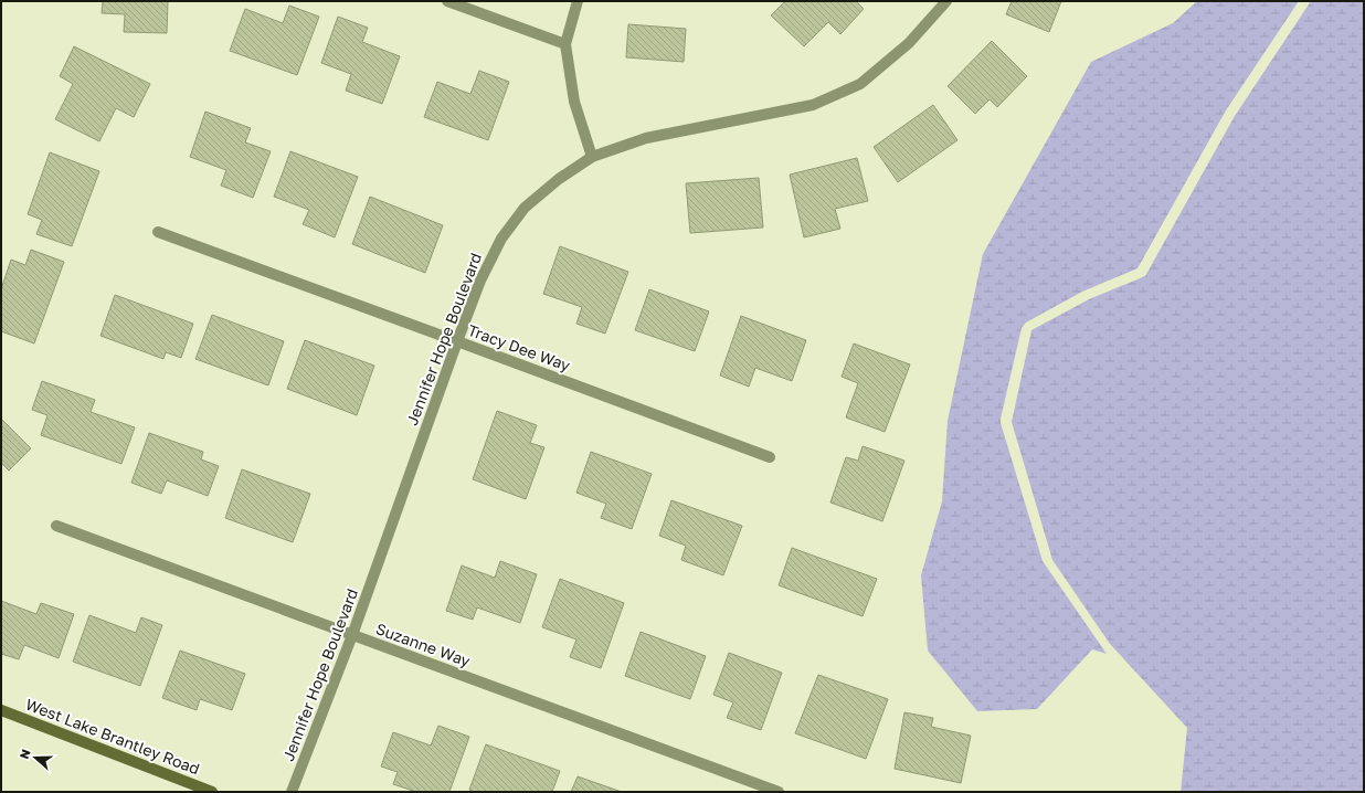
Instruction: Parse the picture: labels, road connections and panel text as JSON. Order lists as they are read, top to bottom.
{
  "streets": {
    "street": [
      "Jennifer Hope Boulevard",
      "Tracy Dee Way",
      "Suzanne Way",
      "West Lake Brantley Road"
    ]
  },
  "crossings": [
    ["Jennifer Hope Boulevard", "Tracy Dee Way"],
    ["Jennifer Hope Boulevard", "Suzanne Way"]
  ],
  "north": "left"
}
